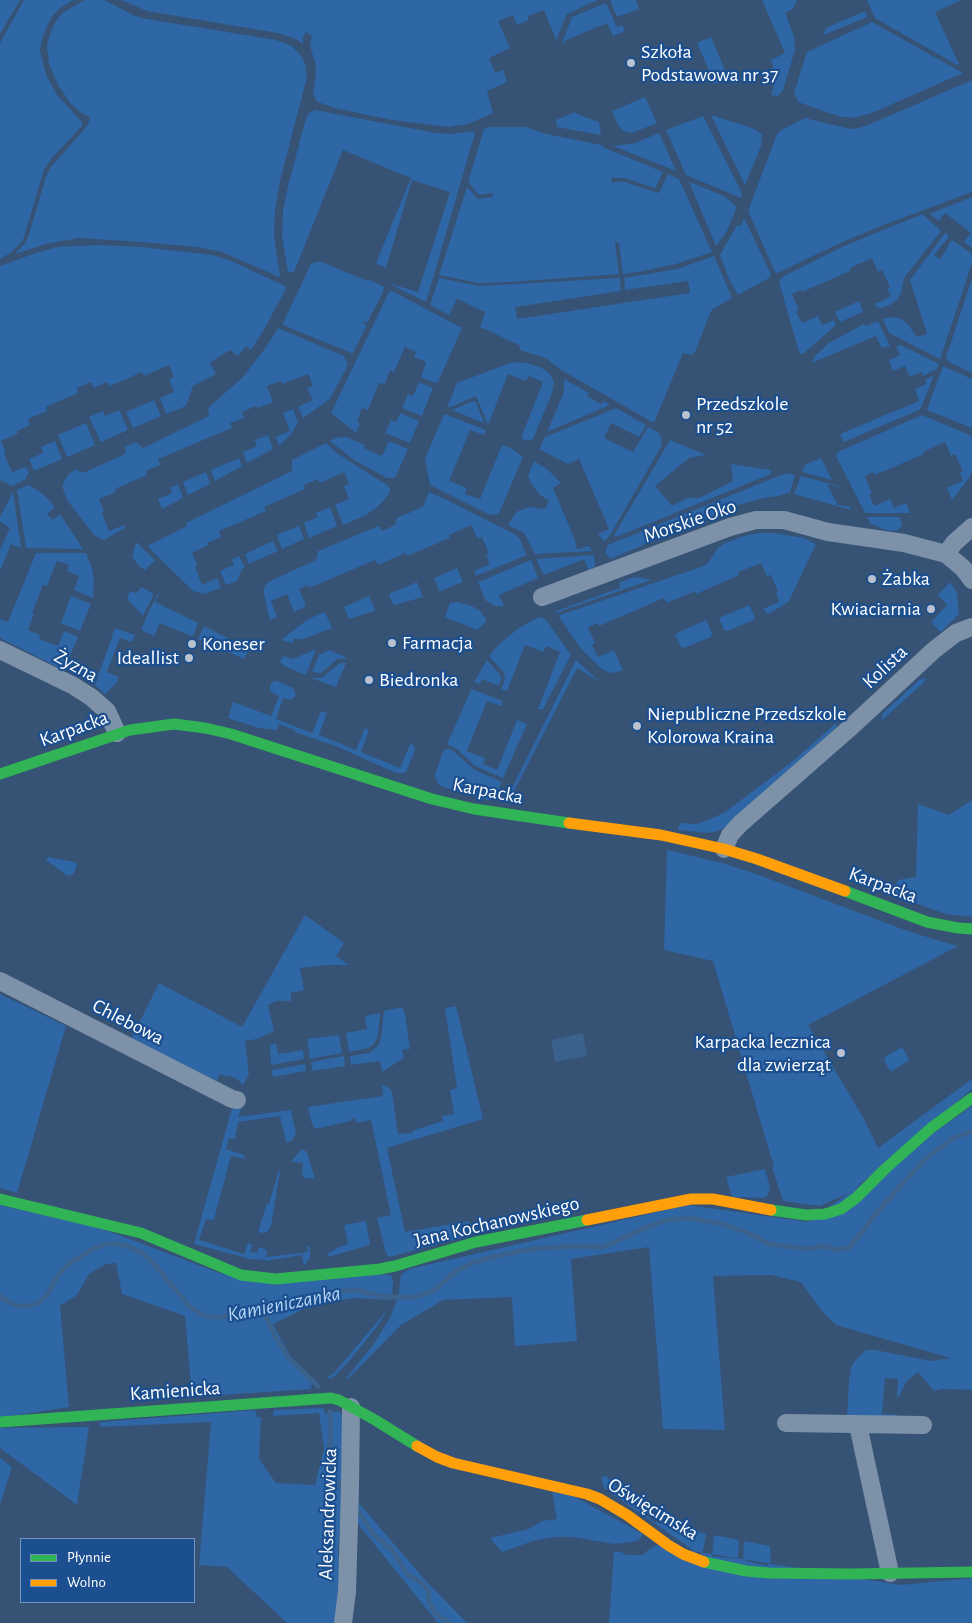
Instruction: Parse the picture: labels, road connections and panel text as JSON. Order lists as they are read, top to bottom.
{
  "streets": {
    "street": [
      "Morskie Oko",
      "Żyzna",
      "Kolista",
      "Karpacka",
      "Chlebowa",
      "Jana Kochanowskiego",
      "Kamienicka",
      "Oświęcimska",
      "Aleksandrowicka"
    ]
  },
  "crossings": [
    ["Żyzna", "Karpacka"],
    ["Kolista", "Karpacka"],
    ["Kamienicka", "Oświęcimska"],
    ["Kamienicka", "Aleksandrowicka"],
    ["Oświęcimska", "Aleksandrowicka"]
  ],
  "water": ["Kamieniczanka"],
  "places": [
    "Szkoła Podstawowa nr 37",
    "Przedszkole nr 52",
    "Żabka",
    "Kwiaciarnia",
    "Farmacja",
    "Koneser",
    "Ideallist",
    "Biedronka",
    "Niepubliczne Przedszkole Kolorowa Kraina",
    "Karpacka lecznica dla zwierząt"
  ],
  "legend": ["Płynnie", "Wolno"]
}
